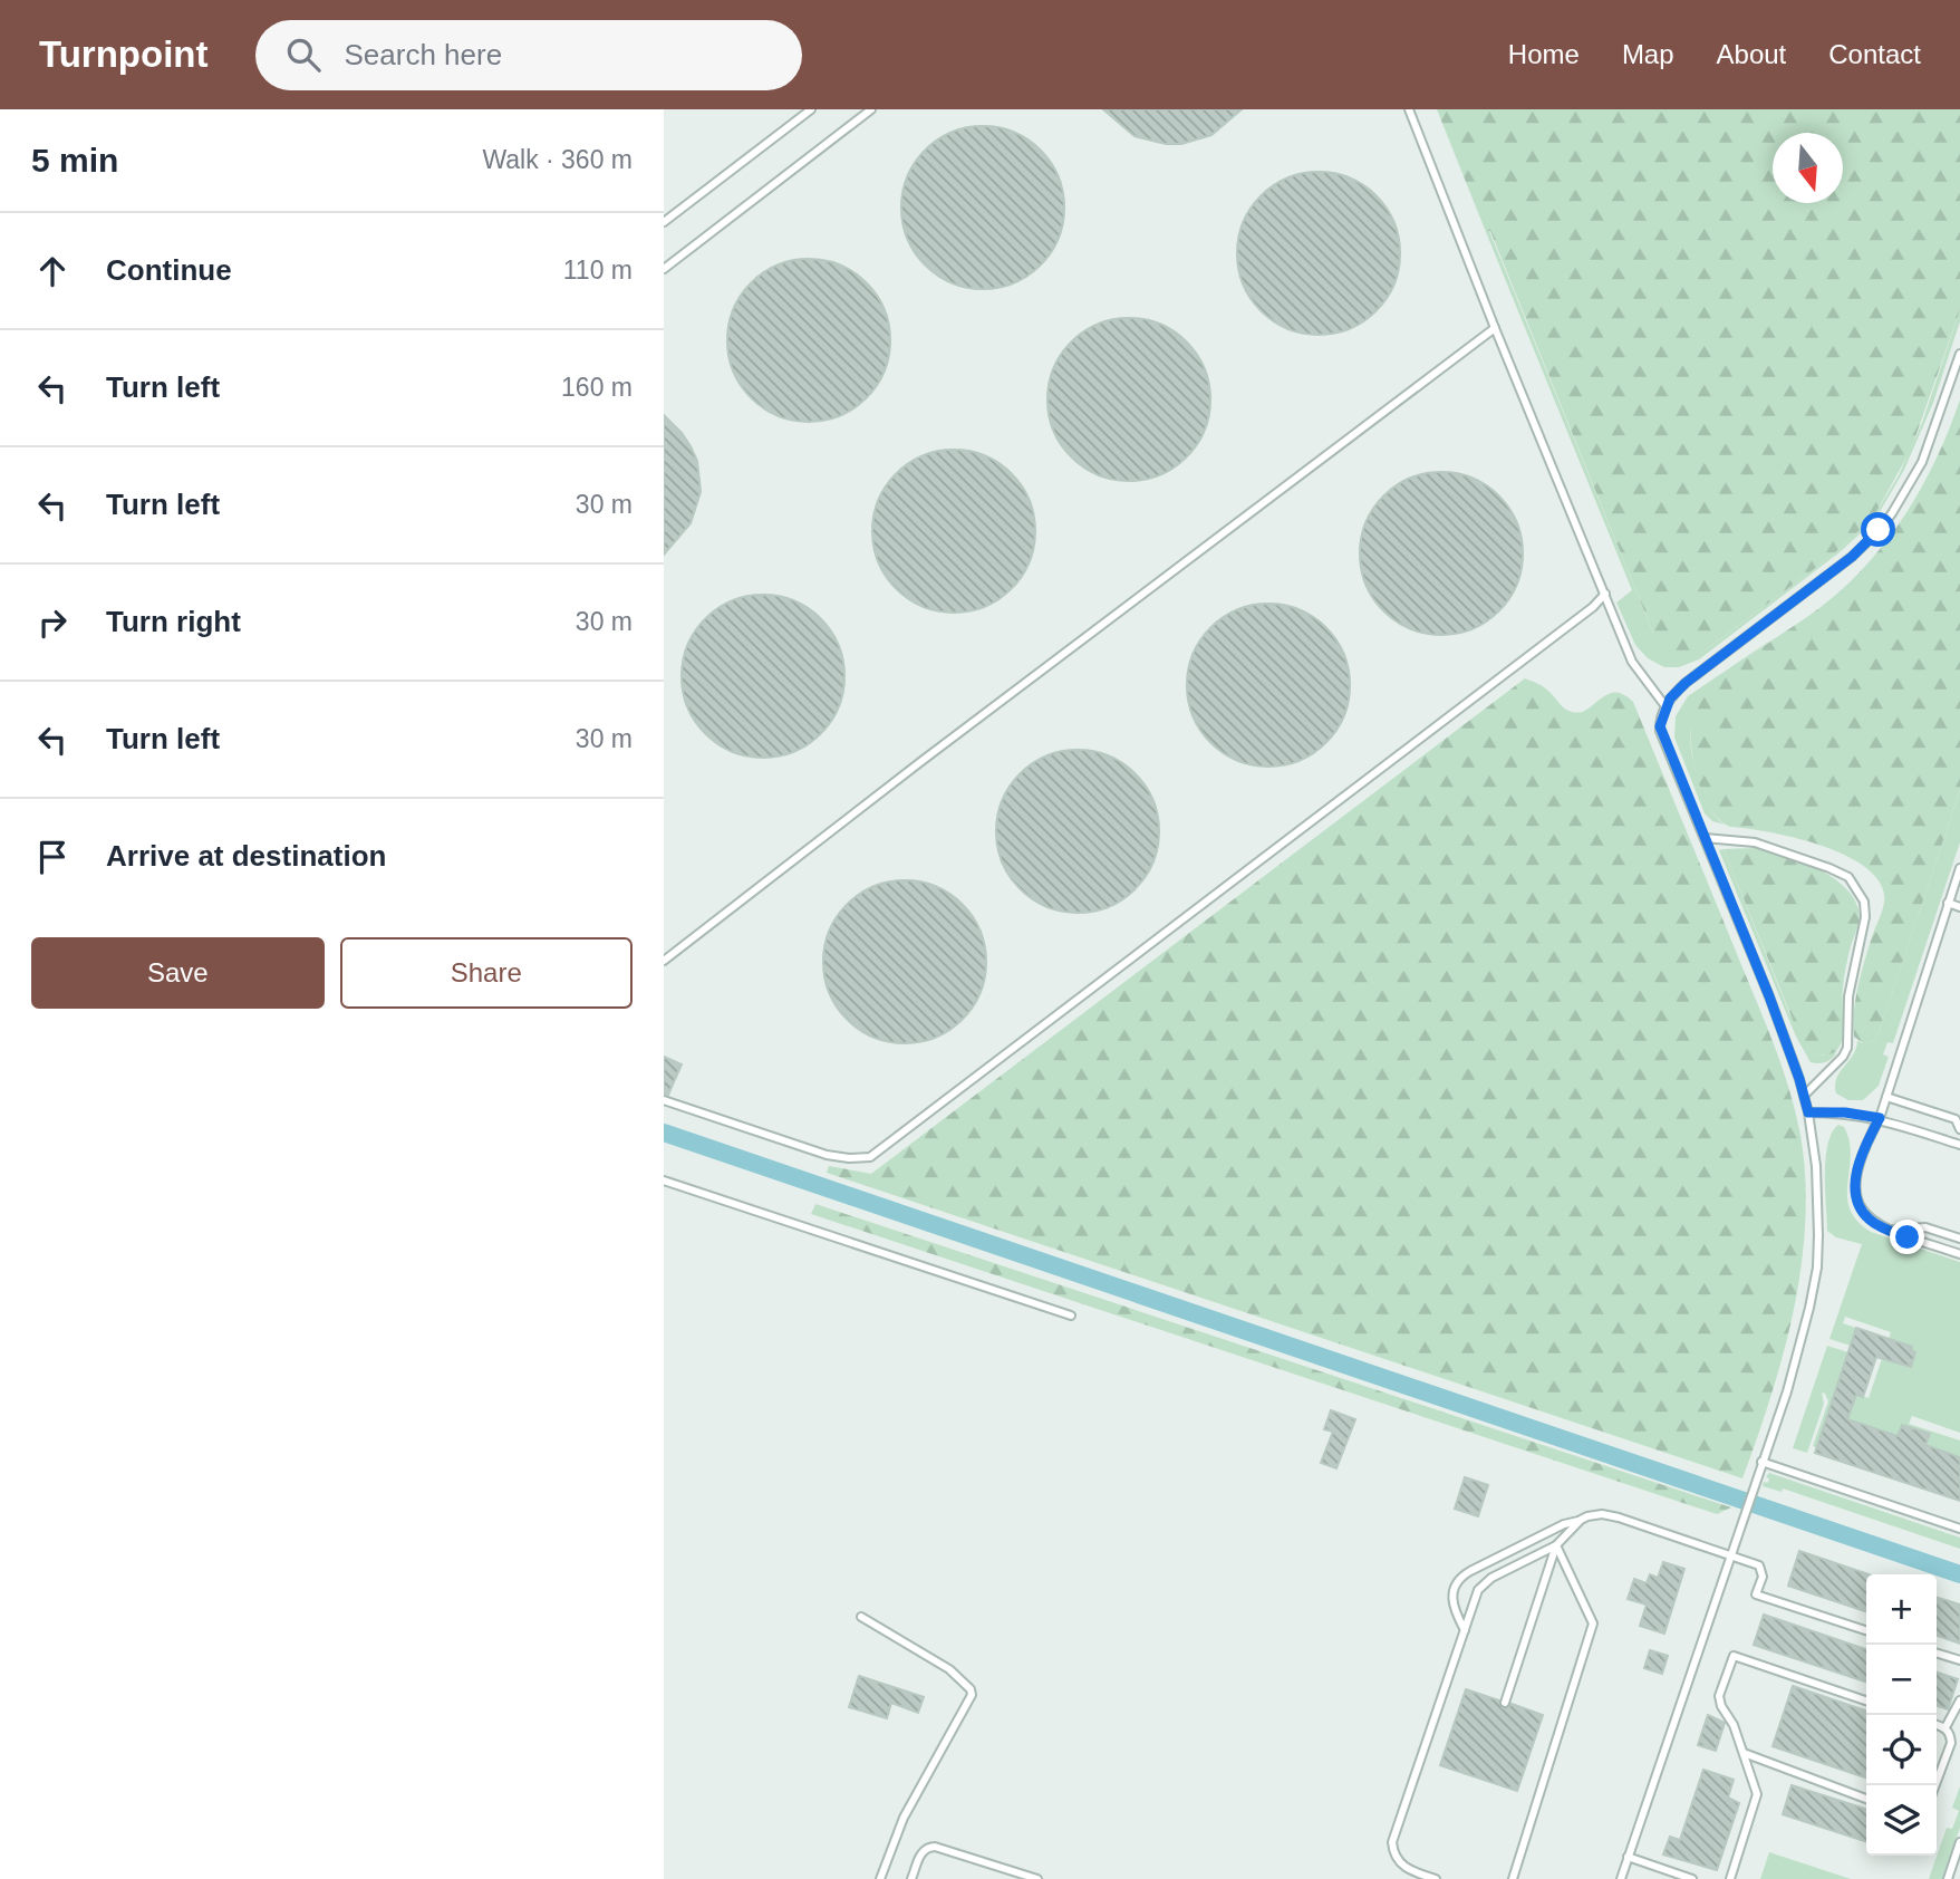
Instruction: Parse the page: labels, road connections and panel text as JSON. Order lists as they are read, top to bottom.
{
  "north": "bottom",
  "page": {
    "header": "Turnpoint",
    "search": "Search here",
    "nav": [
      "Home",
      "Map",
      "About",
      "Contact"
    ],
    "heading": ["5 min", "Walk · 360 m"],
    "list": [
      ["Continue", "110 m"],
      ["Turn left", "160 m"],
      ["Turn left", "30 m"],
      ["Turn right", "30 m"],
      ["Turn left", "30 m"],
      "Arrive at destination"
    ],
    "buttons": ["Save", "Share"],
    "map_buttons": ["+", "−"]
  }
}
